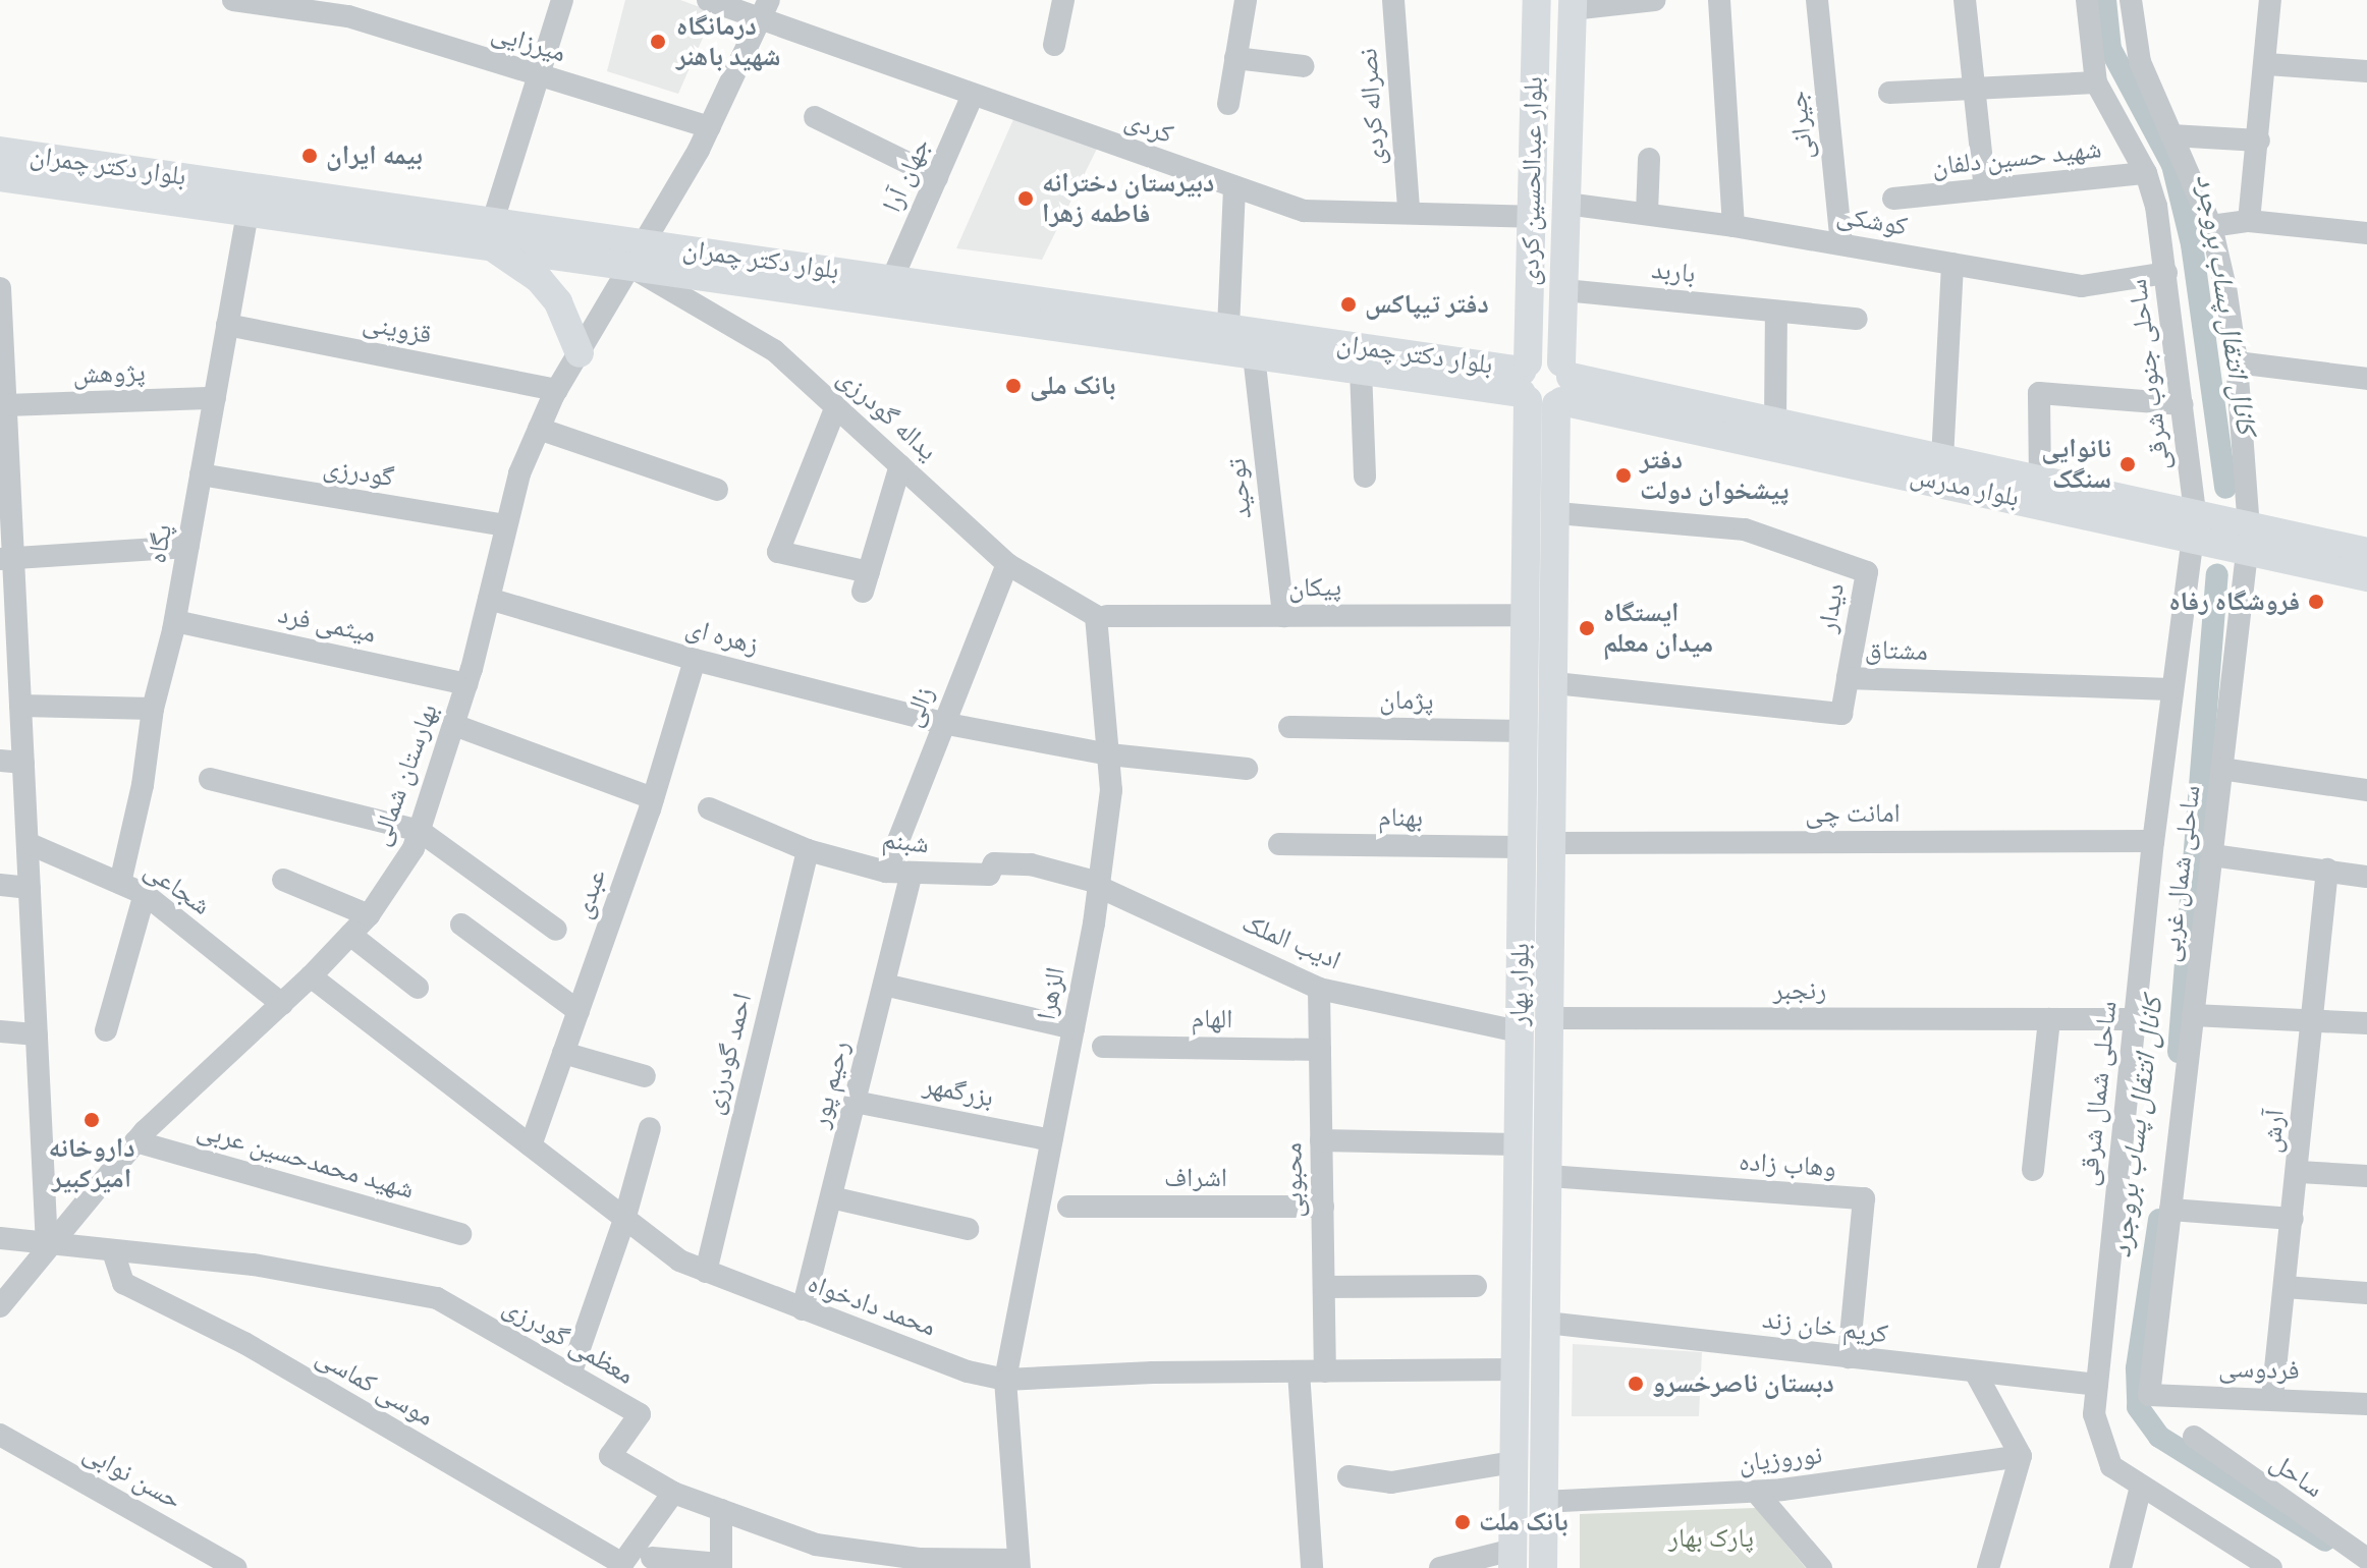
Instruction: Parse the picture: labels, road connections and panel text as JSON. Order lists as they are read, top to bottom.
{
  "streets": {
    "main road": [
      "بلوار دکتر چمران",
      "بلوار عبدالحسین کردی",
      "بلوار مدرس",
      "بلوار بهار"
    ],
    "street": [
      "میرزایی",
      "نصراله کردی",
      "جیرانی",
      "کردی",
      "شهید حسین دلفان",
      "جهان آرا",
      "کوشکی",
      "باربد",
      "قزوینی",
      "پژوهش",
      "ساحلی جنوب شرقی",
      "یداله گودرزی",
      "گودرزی",
      "توحید",
      "پگاه",
      "پیکان",
      "دیدار",
      "میثمی فرد",
      "زهره ای",
      "مشتاق",
      "پژمان",
      "زالی",
      "بهارستان شمالی",
      "امانت چی",
      "بهنام",
      "شبنم",
      "ساحلی شمال غربی",
      "شجاعی",
      "عبدی",
      "ادیب الملک",
      "رنجبر",
      "الزهرا",
      "الهام",
      "احمد گودرزی",
      "رحیم پور",
      "بزرگمهر",
      "ساحلی شمال شرقی",
      "آرش",
      "شهید محمدحسین عربی",
      "وهاب زاده",
      "اشراف",
      "محبوبی",
      "محمد دادخواه",
      "کریم خان زند",
      "معظمی گودرزی",
      "فردوسی",
      "موسی کماسی",
      "نوروزیان",
      "ساحل",
      "حسن نوابی"
    ]
  },
  "crossings": [
    ["میرزایی", "بهارستان شمالی"],
    ["نصراله کردی", "کردی"],
    ["جیرانی", "کوشکی"],
    ["کردی", "جهان آرا"],
    ["کردی", "بلوار عبدالحسین کردی"],
    ["کردی", "بهارستان شمالی"],
    ["شهید حسین دلفان", "ساحلی جنوب شرقی"],
    ["بلوار دکتر چمران", "جهان آرا"],
    ["بلوار دکتر چمران", "بلوار عبدالحسین کردی"],
    ["بلوار دکتر چمران", "یداله گودرزی"],
    ["بلوار دکتر چمران", "بلوار مدرس"],
    ["بلوار دکتر چمران", "توحید"],
    ["بلوار دکتر چمران", "پگاه"],
    ["بلوار دکتر چمران", "بهارستان شمالی"],
    ["بلوار دکتر چمران", "بلوار بهار"],
    ["بلوار عبدالحسین کردی", "کوشکی"],
    ["بلوار عبدالحسین کردی", "باربد"],
    ["بلوار عبدالحسین کردی", "بلوار مدرس"],
    ["بلوار عبدالحسین کردی", "بلوار بهار"],
    ["کوشکی", "ساحلی جنوب شرقی"],
    ["قزوینی", "پگاه"],
    ["قزوینی", "بهارستان شمالی"],
    ["پژوهش", "پگاه"],
    ["ساحلی جنوب شرقی", "بلوار مدرس"],
    ["ساحلی جنوب شرقی", "ساحلی شمال شرقی"],
    ["یداله گودرزی", "پیکان"],
    ["یداله گودرزی", "زالی"],
    ["یداله گودرزی", "بهارستان شمالی"],
    ["یداله گودرزی", "الزهرا"],
    ["گودرزی", "پگاه"],
    ["گودرزی", "بهارستان شمالی"],
    ["بلوار مدرس", "ساحلی شمال غربی"],
    ["بلوار مدرس", "بلوار بهار"],
    ["بلوار مدرس", "ساحلی شمال شرقی"],
    ["توحید", "پیکان"],
    ["پگاه", "میثمی فرد"],
    ["پگاه", "شجاعی"],
    ["پیکان", "بلوار بهار"],
    ["پیکان", "الزهرا"],
    ["دیدار", "مشتاق"],
    ["دیدار", "بلوار بهار"],
    ["میثمی فرد", "بهارستان شمالی"],
    ["زهره ای", "زالی"],
    ["زهره ای", "بهارستان شمالی"],
    ["زهره ای", "عبدی"],
    ["زهره ای", "الزهرا"],
    ["مشتاق", "بلوار بهار"],
    ["مشتاق", "ساحلی شمال شرقی"],
    ["پژمان", "بلوار بهار"],
    ["زالی", "شبنم"],
    ["بهارستان شمالی", "شجاعی"],
    ["بهارستان شمالی", "شهید محمدحسین عربی"],
    ["بهارستان شمالی", "محمد دادخواه"],
    ["بهارستان شمالی", "معظمی گودرزی"],
    ["امانت چی", "بلوار بهار"],
    ["امانت چی", "ساحلی شمال شرقی"],
    ["بهنام", "بلوار بهار"],
    ["شبنم", "ادیب الملک"],
    ["شبنم", "الزهرا"],
    ["شبنم", "احمد گودرزی"],
    ["شبنم", "رحیم پور"],
    ["ساحلی شمال غربی", "فردوسی"],
    ["عبدی", "محمد دادخواه"],
    ["ادیب الملک", "بلوار بهار"],
    ["ادیب الملک", "الزهرا"],
    ["ادیب الملک", "محبوبی"],
    ["بلوار بهار", "رنجبر"],
    ["بلوار بهار", "وهاب زاده"],
    ["بلوار بهار", "محمد دادخواه"],
    ["بلوار بهار", "کریم خان زند"],
    ["بلوار بهار", "نوروزیان"],
    ["رنجبر", "ساحلی شمال شرقی"],
    ["الزهرا", "بزرگمهر"],
    ["الزهرا", "محمد دادخواه"],
    ["الزهرا", "معظمی گودرزی"],
    ["الهام", "محبوبی"],
    ["احمد گودرزی", "محمد دادخواه"],
    ["رحیم پور", "بزرگمهر"],
    ["رحیم پور", "محمد دادخواه"],
    ["ساحلی شمال شرقی", "کریم خان زند"],
    ["آرش", "فردوسی"],
    ["وهاب زاده", "کریم خان زند"],
    ["اشراف", "محبوبی"],
    ["محبوبی", "محمد دادخواه"],
    ["معظمی گودرزی", "موسی کماسی"]
  ],
  "water": ["کانال انتقال پساب بروجرد"],
  "parks": ["پارک بهار"],
  "places": [
    "درمانگاه شهید باهنر",
    "بیمه ایران",
    "دبیرستان دخترانه فاطمه زهرا",
    "دفتر تیپاکس",
    "بانک ملی",
    "نانوایی سنگک",
    "دفتر پیشخوان دولت",
    "فروشگاه رفاه",
    "ایستگاه میدان معلم",
    "داروخانه امیرکبیر",
    "دبستان ناصرخسرو",
    "بانک ملت"
  ]
}
